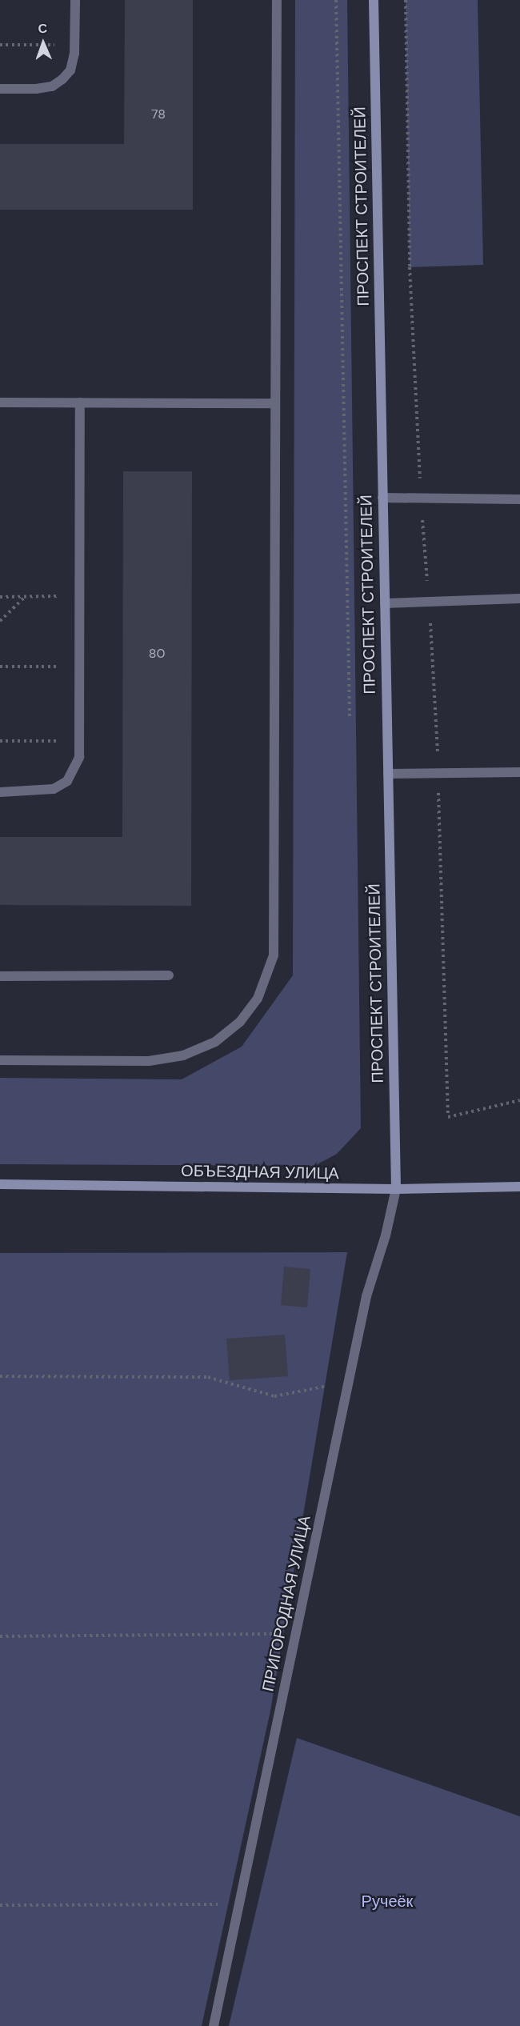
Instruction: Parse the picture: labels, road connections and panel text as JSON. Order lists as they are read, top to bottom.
{
  "streets": {
    "street": ["ПРОСПЕКТ СТРОИТЕЛЕЙ", "ОБЪЕЗДНАЯ УЛИЦА", "ПРИГОРОДНАЯ УЛИЦА"]
  },
  "crossings": [
    ["ПРОСПЕКТ СТРОИТЕЛЕЙ", "ОБЪЕЗДНАЯ УЛИЦА"],
    ["ПРОСПЕКТ СТРОИТЕЛЕЙ", "ПРИГОРОДНАЯ УЛИЦА"],
    ["ОБЪЕЗДНАЯ УЛИЦА", "ПРИГОРОДНАЯ УЛИЦА"]
  ],
  "parks": ["Ручеёк"],
  "house_numbers": ["78", "80"],
  "north": "top"
}
